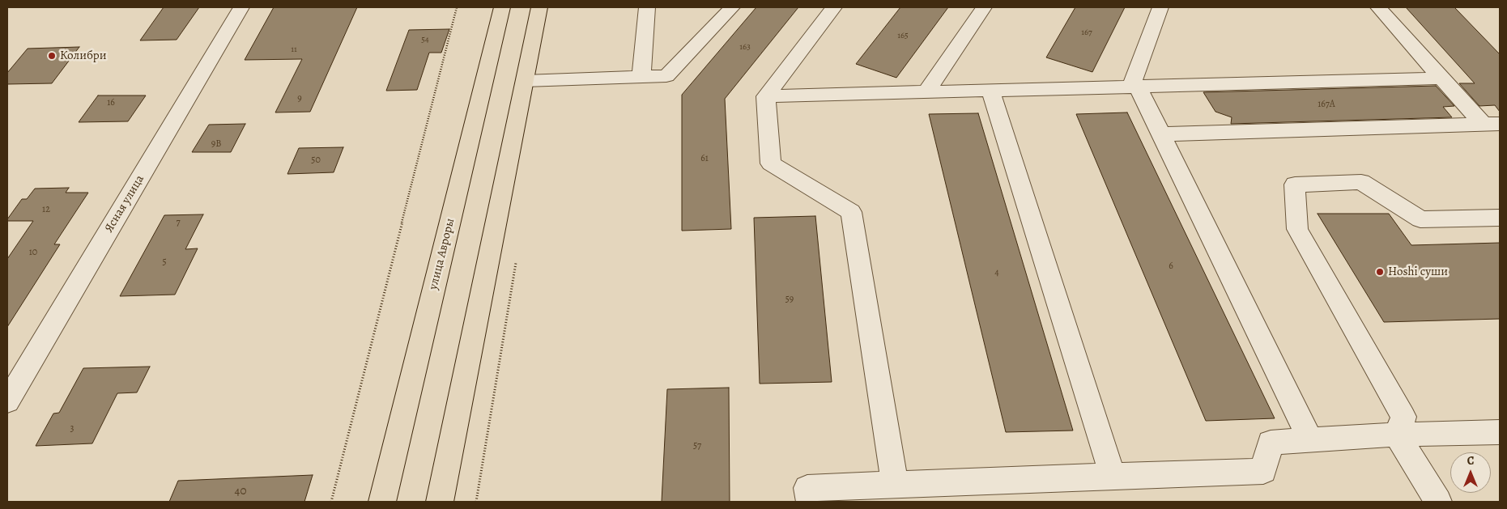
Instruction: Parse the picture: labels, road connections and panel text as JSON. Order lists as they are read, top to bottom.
{
  "streets": {
    "main road": ["улица Авроры"],
    "street": ["Ясная улица"]
  },
  "places": ["Колибри", "Hoshi суши"],
  "house_numbers": [
    "167",
    "165",
    "54",
    "163",
    "11",
    "9",
    "16",
    "167А",
    "9В",
    "61",
    "50",
    "12",
    "7",
    "10",
    "5",
    "6",
    "4",
    "59",
    "3",
    "57",
    "40"
  ],
  "north": "top"
}
